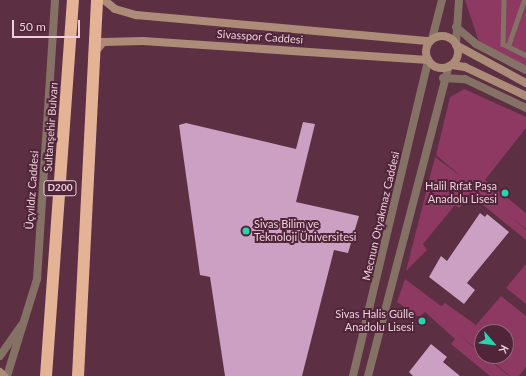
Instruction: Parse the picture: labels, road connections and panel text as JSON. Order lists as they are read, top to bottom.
{
  "streets": {
    "highway": ["Sultanşehir Bulvarı", "D200"],
    "street": ["Sivasspor Caddesi", "Üçyıldız Caddesi", "Mecnun Otyakmaz Caddesi"]
  },
  "crossings": [
    ["Sivasspor Caddesi", "D200"],
    ["Sivasspor Caddesi", "Mecnun Otyakmaz Caddesi"]
  ],
  "places": ["Halil Rıfat Paşa Anadolu Lisesi", "Sivas Bilim ve Teknoloji Üniversitesi", "Sivas Halis Gülle Anadolu Lisesi"],
  "scale_bar": "50 m",
  "north": "bottom right"
}
